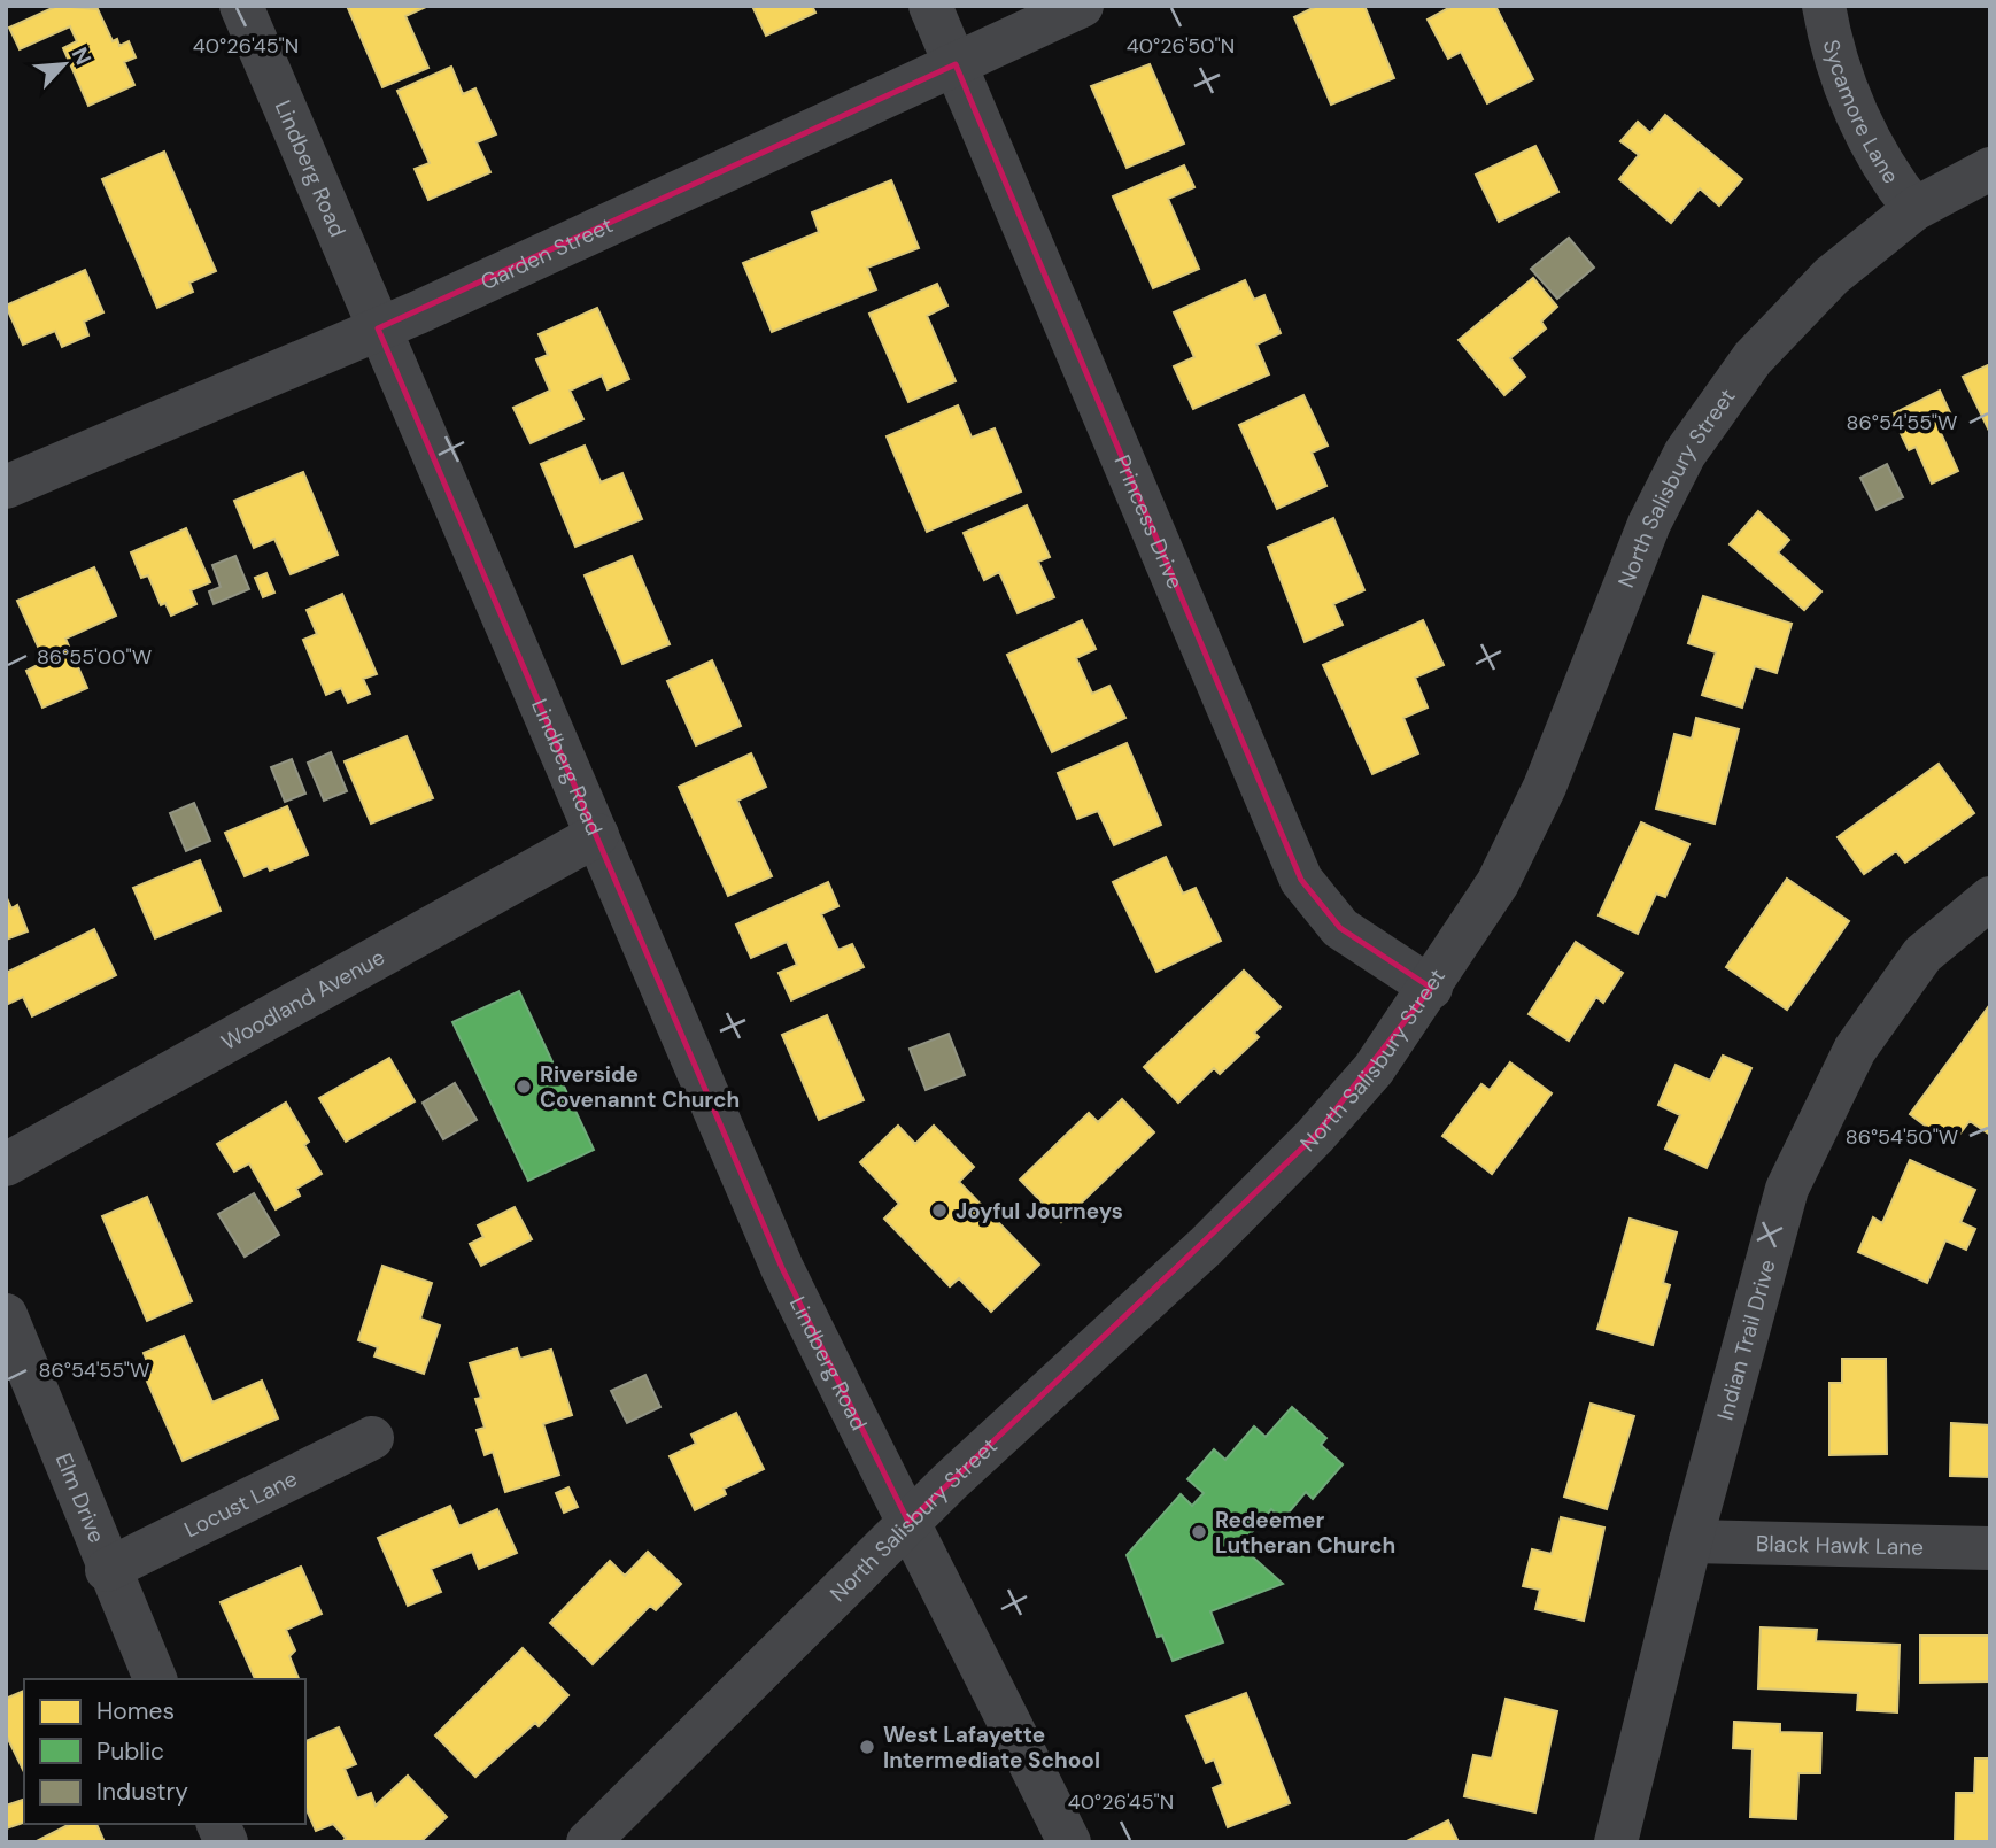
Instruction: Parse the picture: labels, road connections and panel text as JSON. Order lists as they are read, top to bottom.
{
  "streets": {
    "street": [
      "Sycamore Lane",
      "Lindberg Road",
      "Garden Street",
      "North Salisbury Street",
      "Princess Drive",
      "Woodland Avenue",
      "Indian Trail Drive",
      "Elm Drive",
      "Locust Lane",
      "Black Hawk Lane"
    ]
  },
  "crossings": [
    ["Sycamore Lane", "North Salisbury Street"],
    ["Lindberg Road", "Garden Street"],
    ["Lindberg Road", "North Salisbury Street"],
    ["Lindberg Road", "Woodland Avenue"],
    ["Garden Street", "Princess Drive"],
    ["North Salisbury Street", "Princess Drive"],
    ["Indian Trail Drive", "Black Hawk Lane"],
    ["Elm Drive", "Locust Lane"]
  ],
  "places": [
    "Riverside Covenannt Church",
    "Joyful Journeys",
    "Redeemer Lutheran Church",
    "West Lafayette Intermediate School"
  ],
  "legend": ["Homes", "Public", "Industry"],
  "north": "top right",
  "coordinates": [
    "40°26'45\"N",
    "40°26'50\"N",
    "86°54'55\"W",
    "86°55'00\"W",
    "86°54'50\"W"
  ]
}
